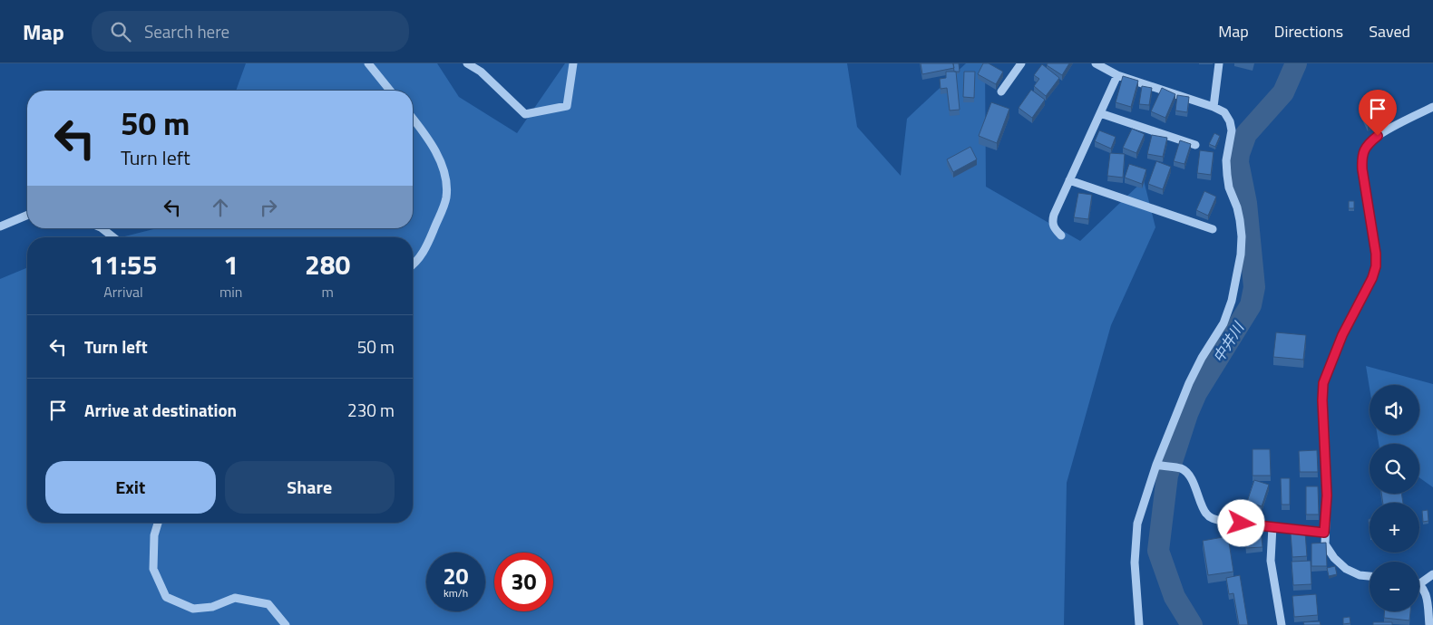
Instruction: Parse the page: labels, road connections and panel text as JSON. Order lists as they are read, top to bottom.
{
  "water": ["中井川"],
  "page": {
    "header": "Map",
    "search": "Search here",
    "nav": ["Map", "Directions", "Saved"],
    "turn": ["50 m", "Turn left"],
    "eta": [
      "11:55",
      "Arrival",
      "1",
      "min",
      "280",
      "m"
    ],
    "list": [
      {
        "name": "Turn left",
        "value": "50 m"
      },
      {
        "name": "Arrive at destination",
        "value": "230 m"
      }
    ],
    "map_buttons": ["+", "−"],
    "buttons": ["Exit", "Share"],
    "speed": "20 km/h",
    "limit": "30"
  }
}
